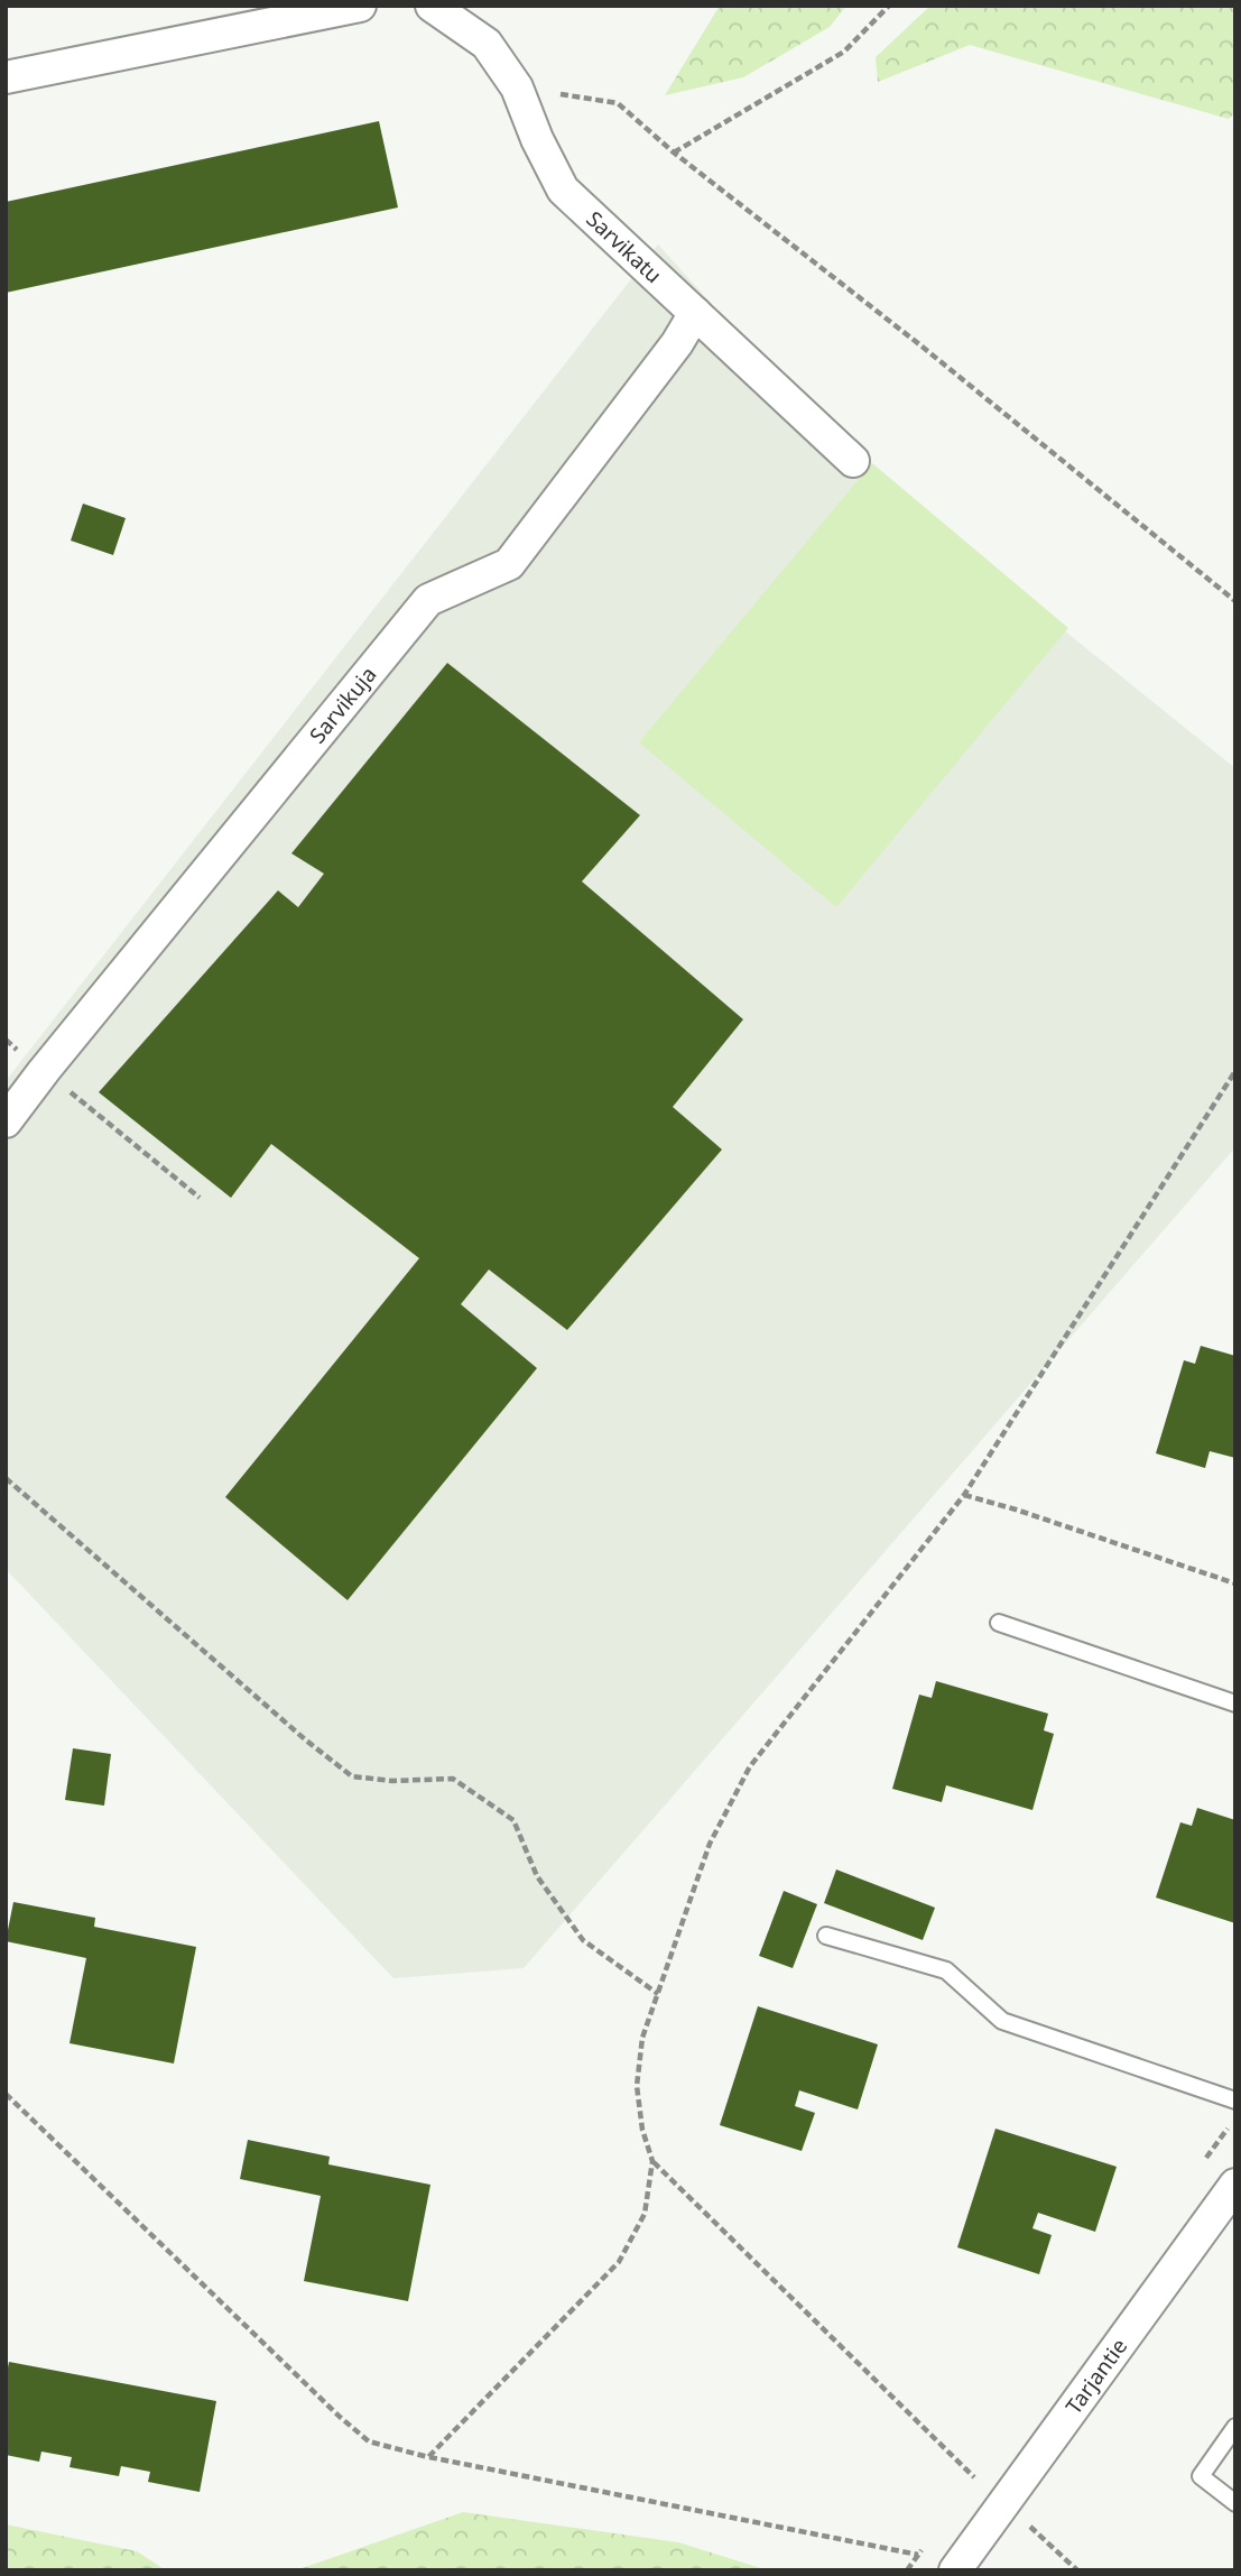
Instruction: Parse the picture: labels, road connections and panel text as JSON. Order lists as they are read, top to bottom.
{
  "streets": {
    "street": ["Sarvikatu", "Sarvikuja", "Tarjantie"]
  },
  "crossings": [
    ["Sarvikatu", "Sarvikuja"]
  ]
}
